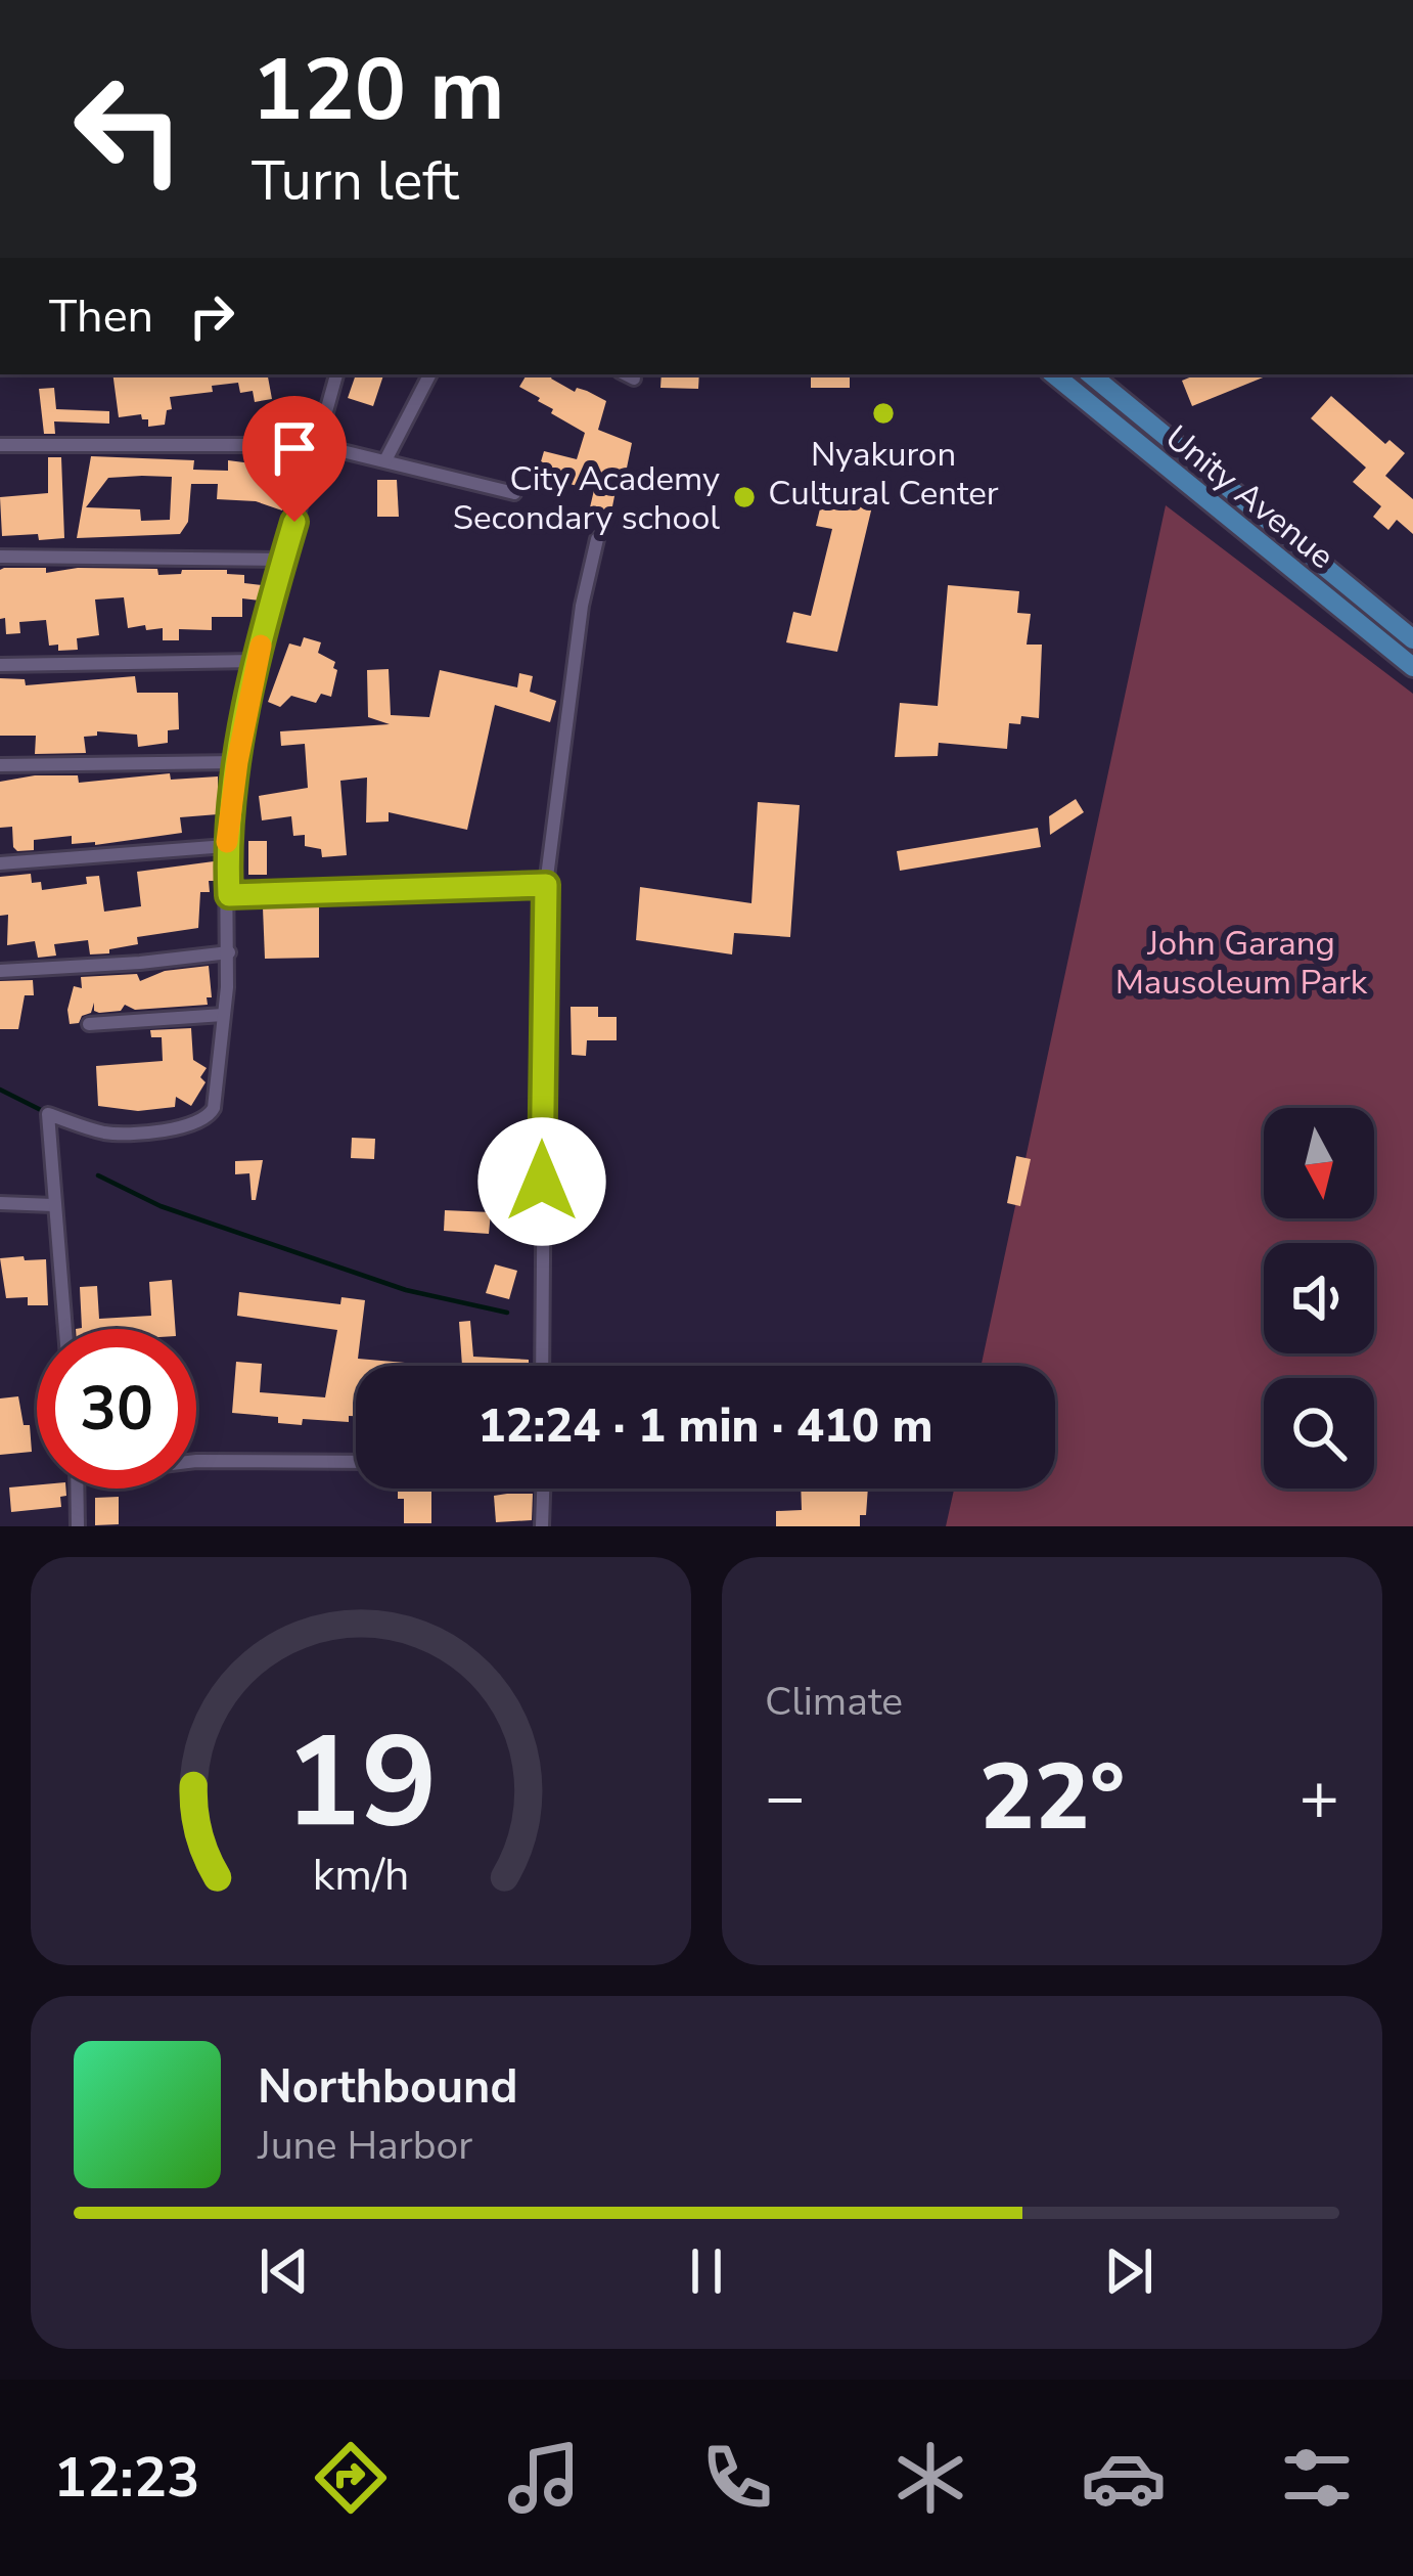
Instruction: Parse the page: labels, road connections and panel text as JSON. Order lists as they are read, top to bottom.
{
  "streets": {
    "main road": ["Unity Avenue"]
  },
  "parks": ["John Garang Mausoleum Park"],
  "places": ["Nyakuron Cultural Center", "City Academy Secondary school"],
  "north": "bottom",
  "page": {
    "turn": ["120 m", "Turn left"],
    "then": "Then",
    "limit": "30",
    "trip": "12:24 · 1 min · 410 m",
    "tile": "Climate",
    "heat": ["−", "22°", "+"],
    "song": ["Northbound", "June Harbor"],
    "tabs": "12:23",
    "gauge": ["19", "km/h"]
  }
}
